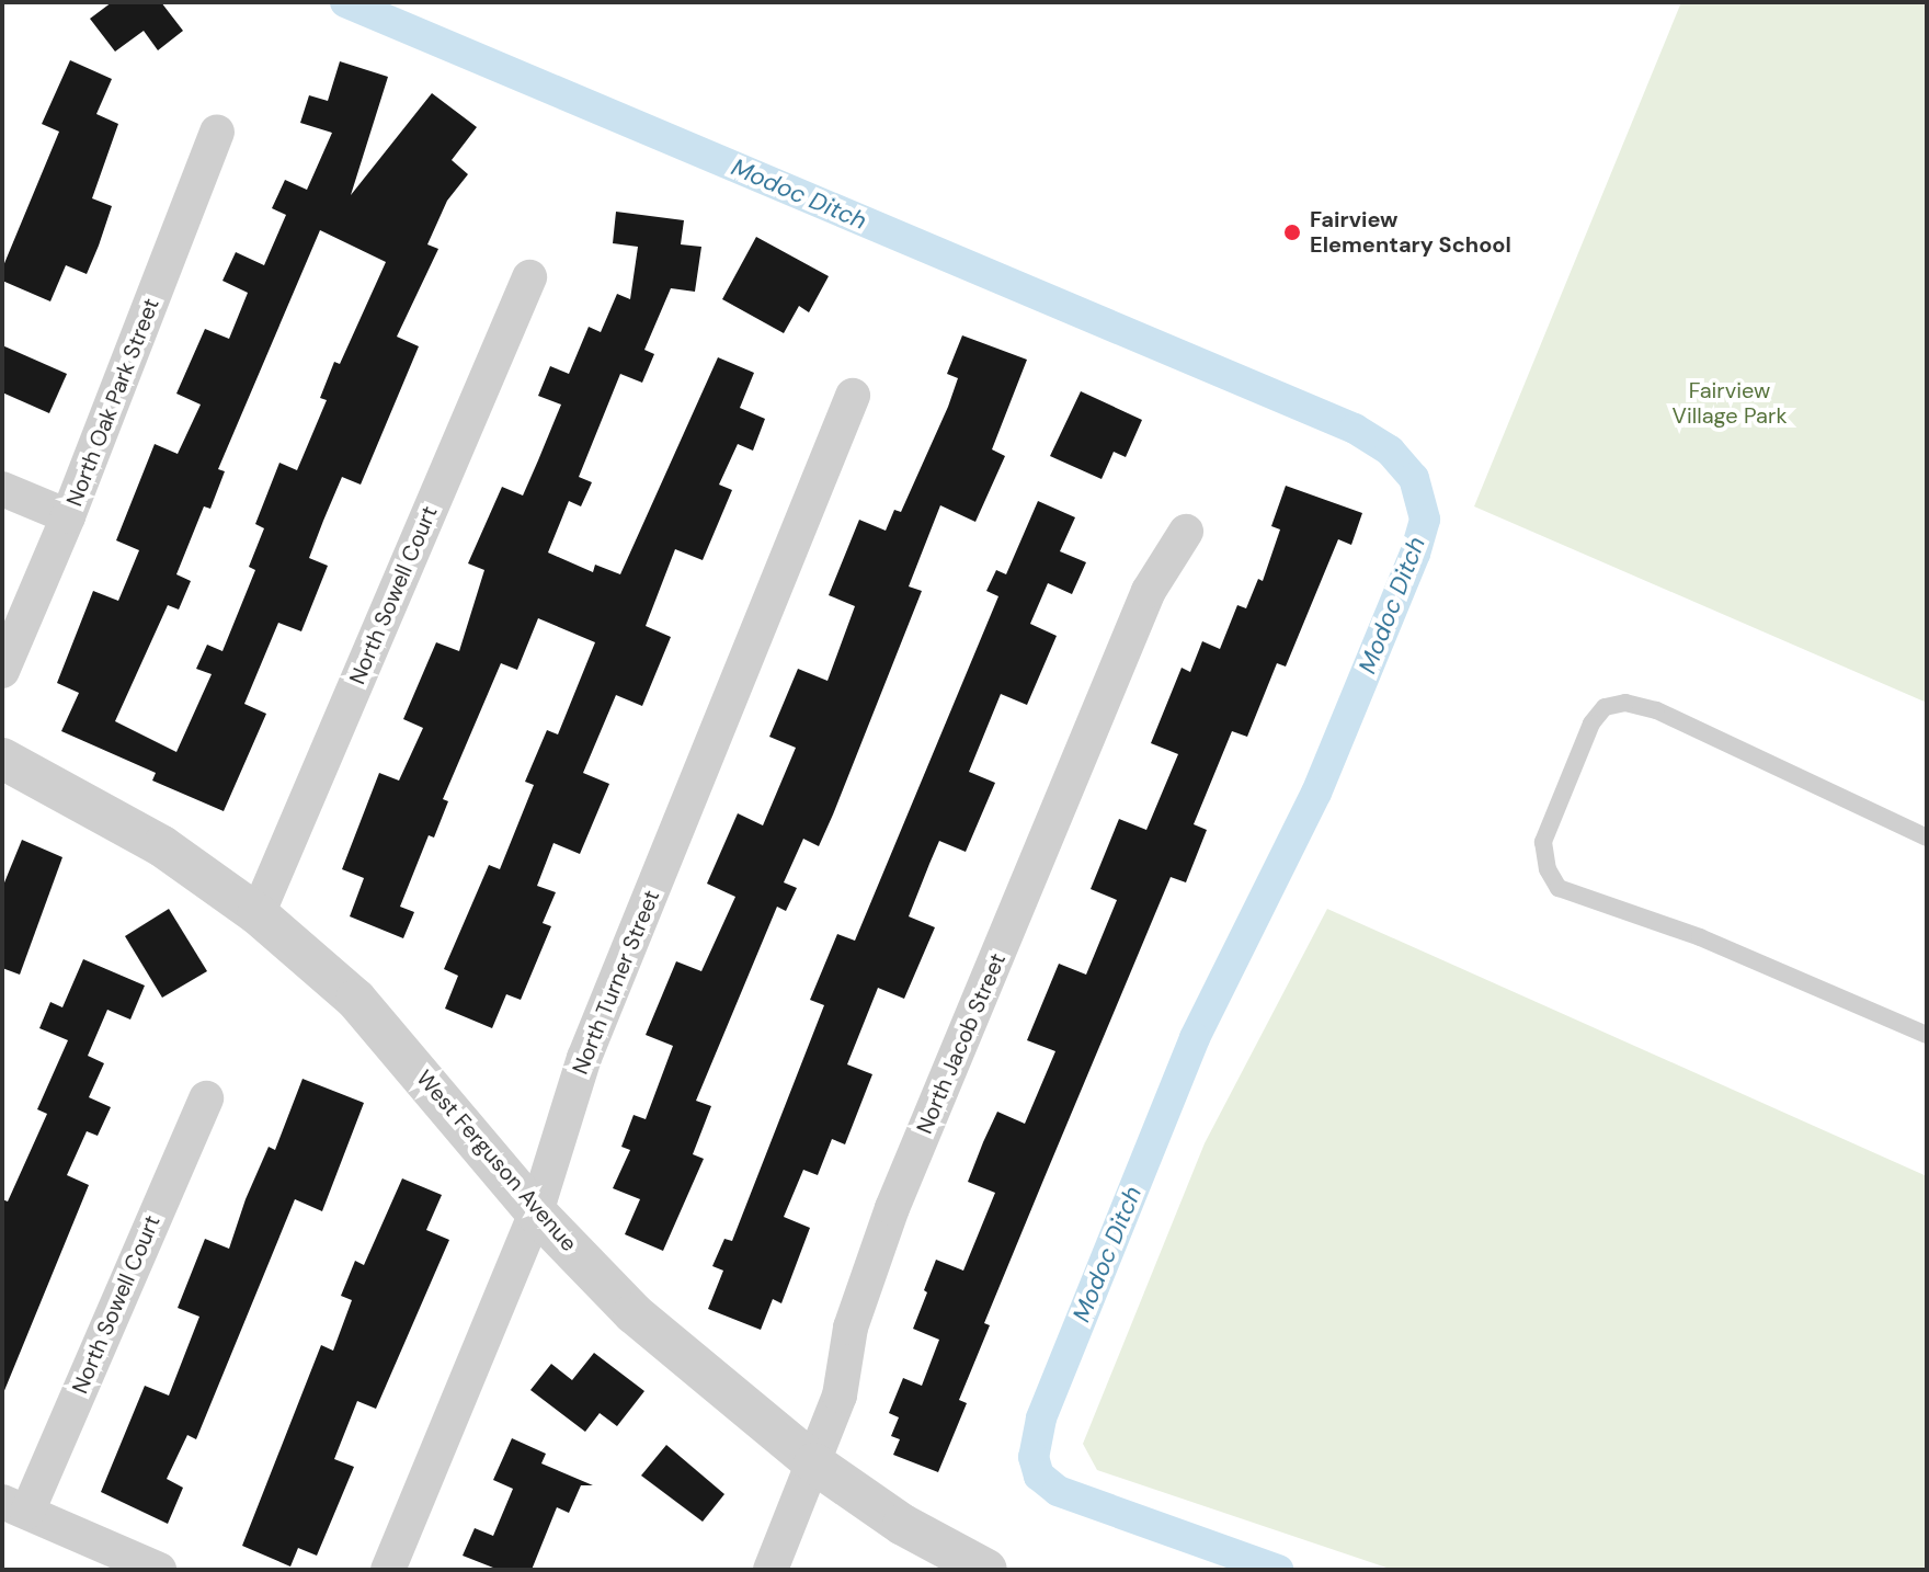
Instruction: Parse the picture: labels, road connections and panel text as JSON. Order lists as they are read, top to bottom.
{
  "streets": {
    "street": [
      "North Oak Park Street",
      "North Sowell Court",
      "North Turner Street",
      "North Jacob Street",
      "West Ferguson Avenue"
    ]
  },
  "crossings": [
    ["North Sowell Court", "West Ferguson Avenue"],
    ["North Turner Street", "West Ferguson Avenue"],
    ["North Jacob Street", "West Ferguson Avenue"]
  ],
  "water": ["Modoc Ditch"],
  "parks": ["Fairview Village Park"],
  "places": ["Fairview Elementary School"]
}
